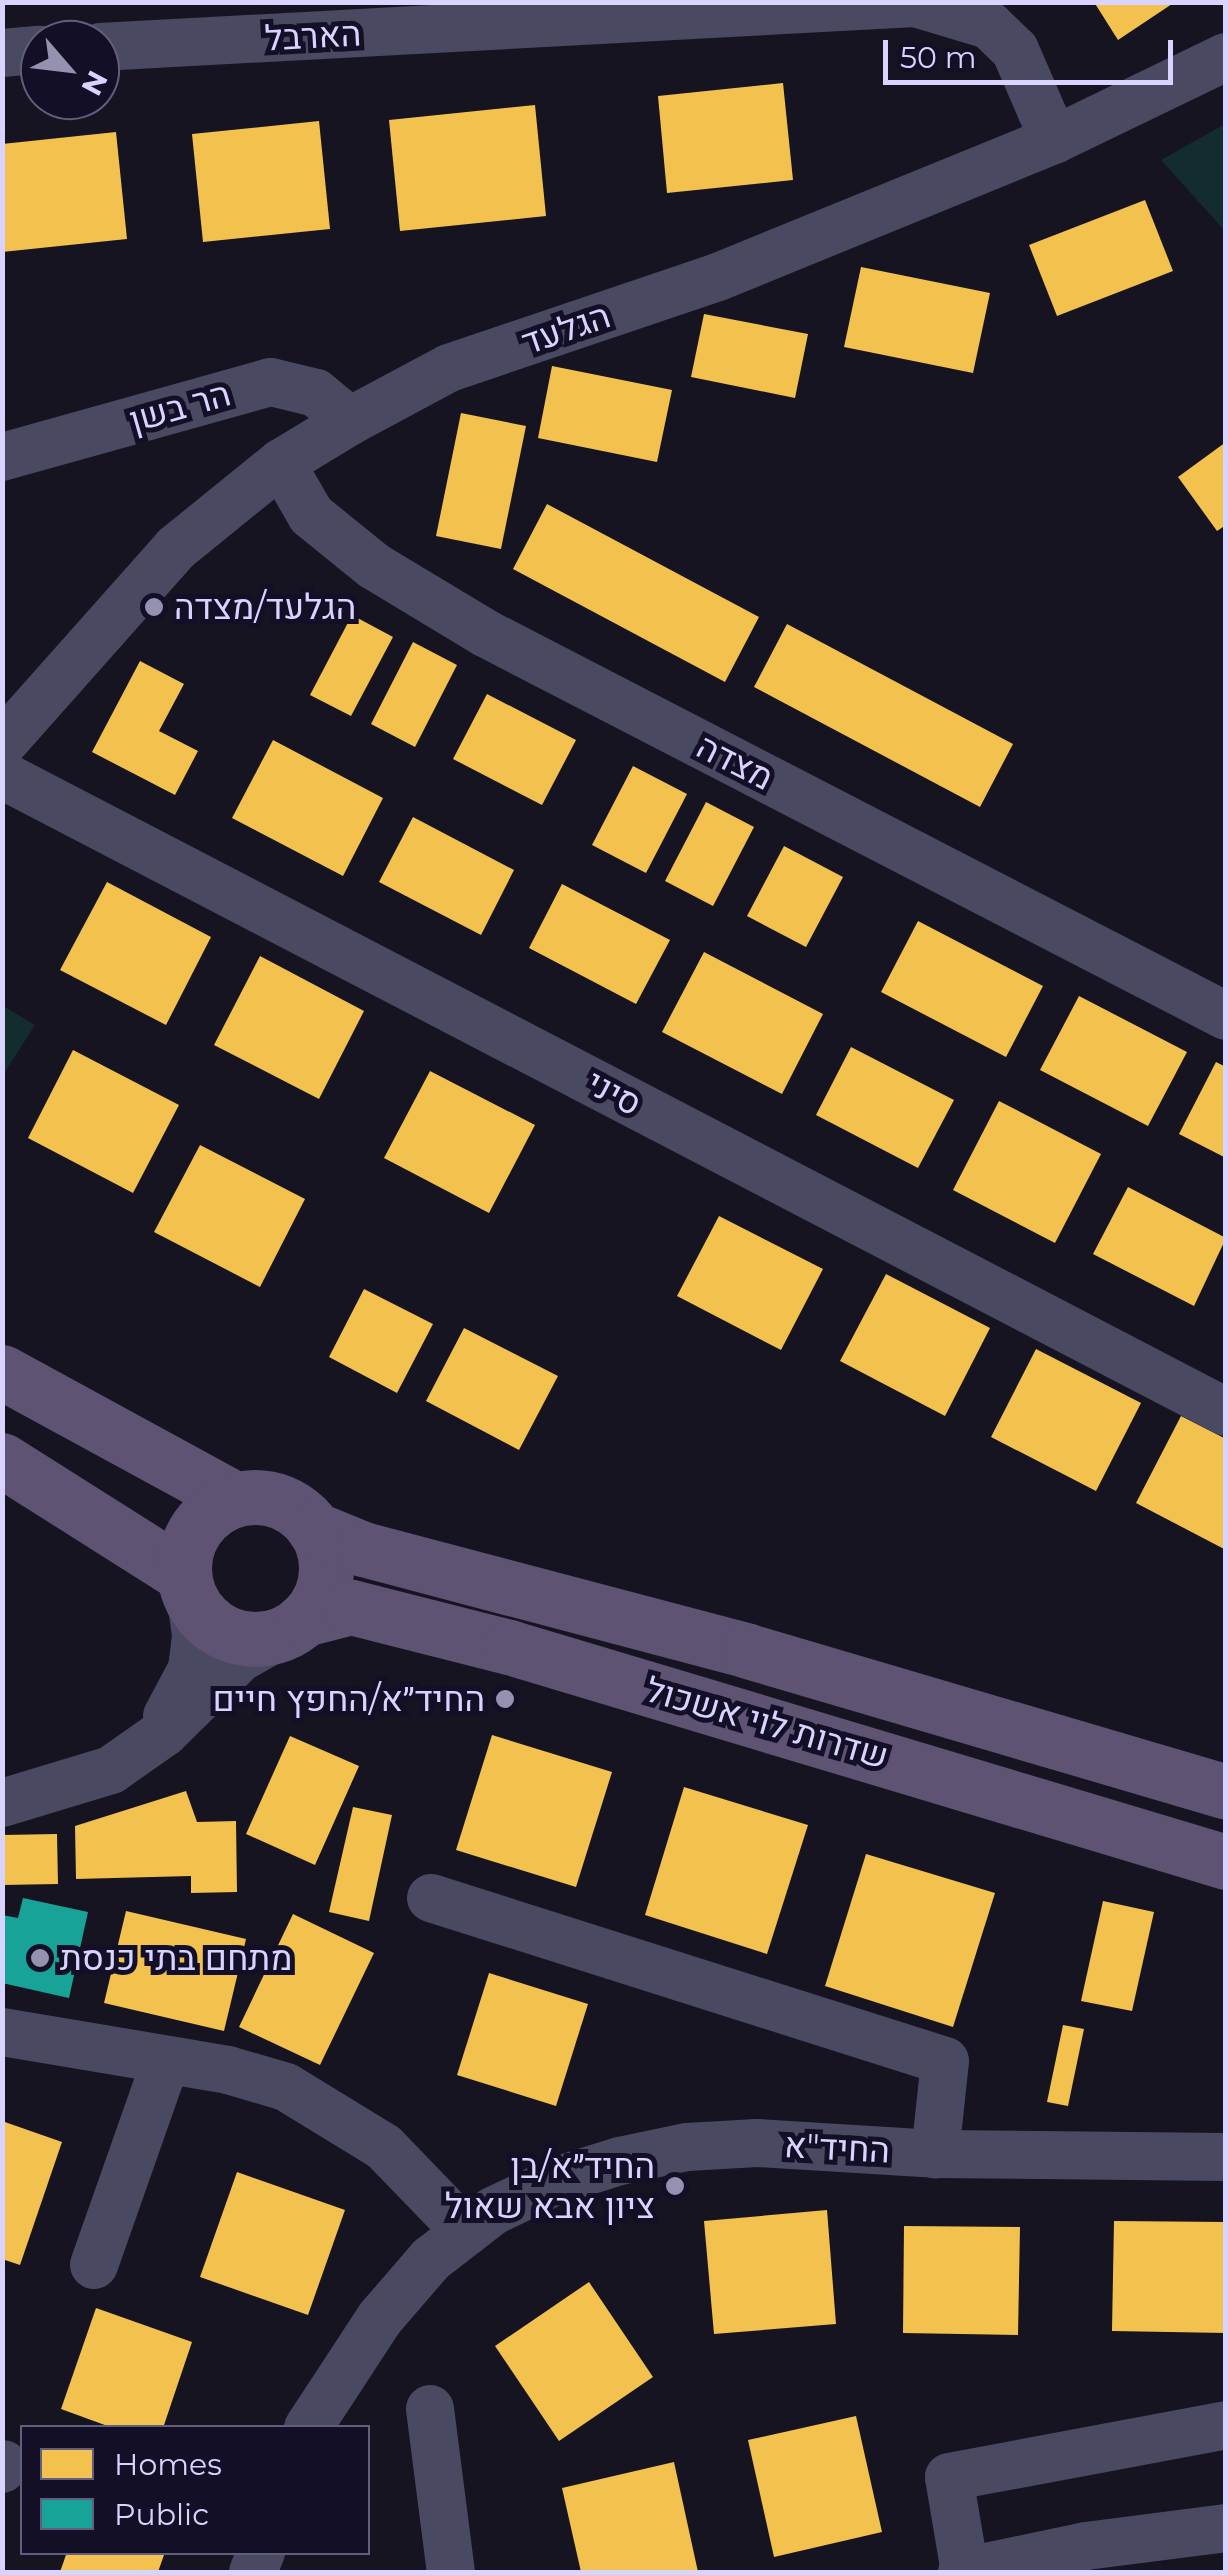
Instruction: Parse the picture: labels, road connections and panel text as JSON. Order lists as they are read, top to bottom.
{
  "streets": {
    "main road": ["שדרות לוי אשכול"],
    "street": [
      "הארבל",
      "הגלעד",
      "הר בשן",
      "מצדה",
      "סיני",
      "החיד\"א"
    ]
  },
  "crossings": [
    ["הארבל", "הגלעד"],
    ["הגלעד", "הר בשן"],
    ["הגלעד", "מצדה"]
  ],
  "places": [
    "הגלעד/מצדה",
    "החיד״א/החפץ חיים",
    "מתחם בתי כנסת",
    "החיד״א/בן ציון אבא שאול"
  ],
  "legend": ["Homes", "Public"],
  "scale_bar": "50 m",
  "north": "bottom right"
}
